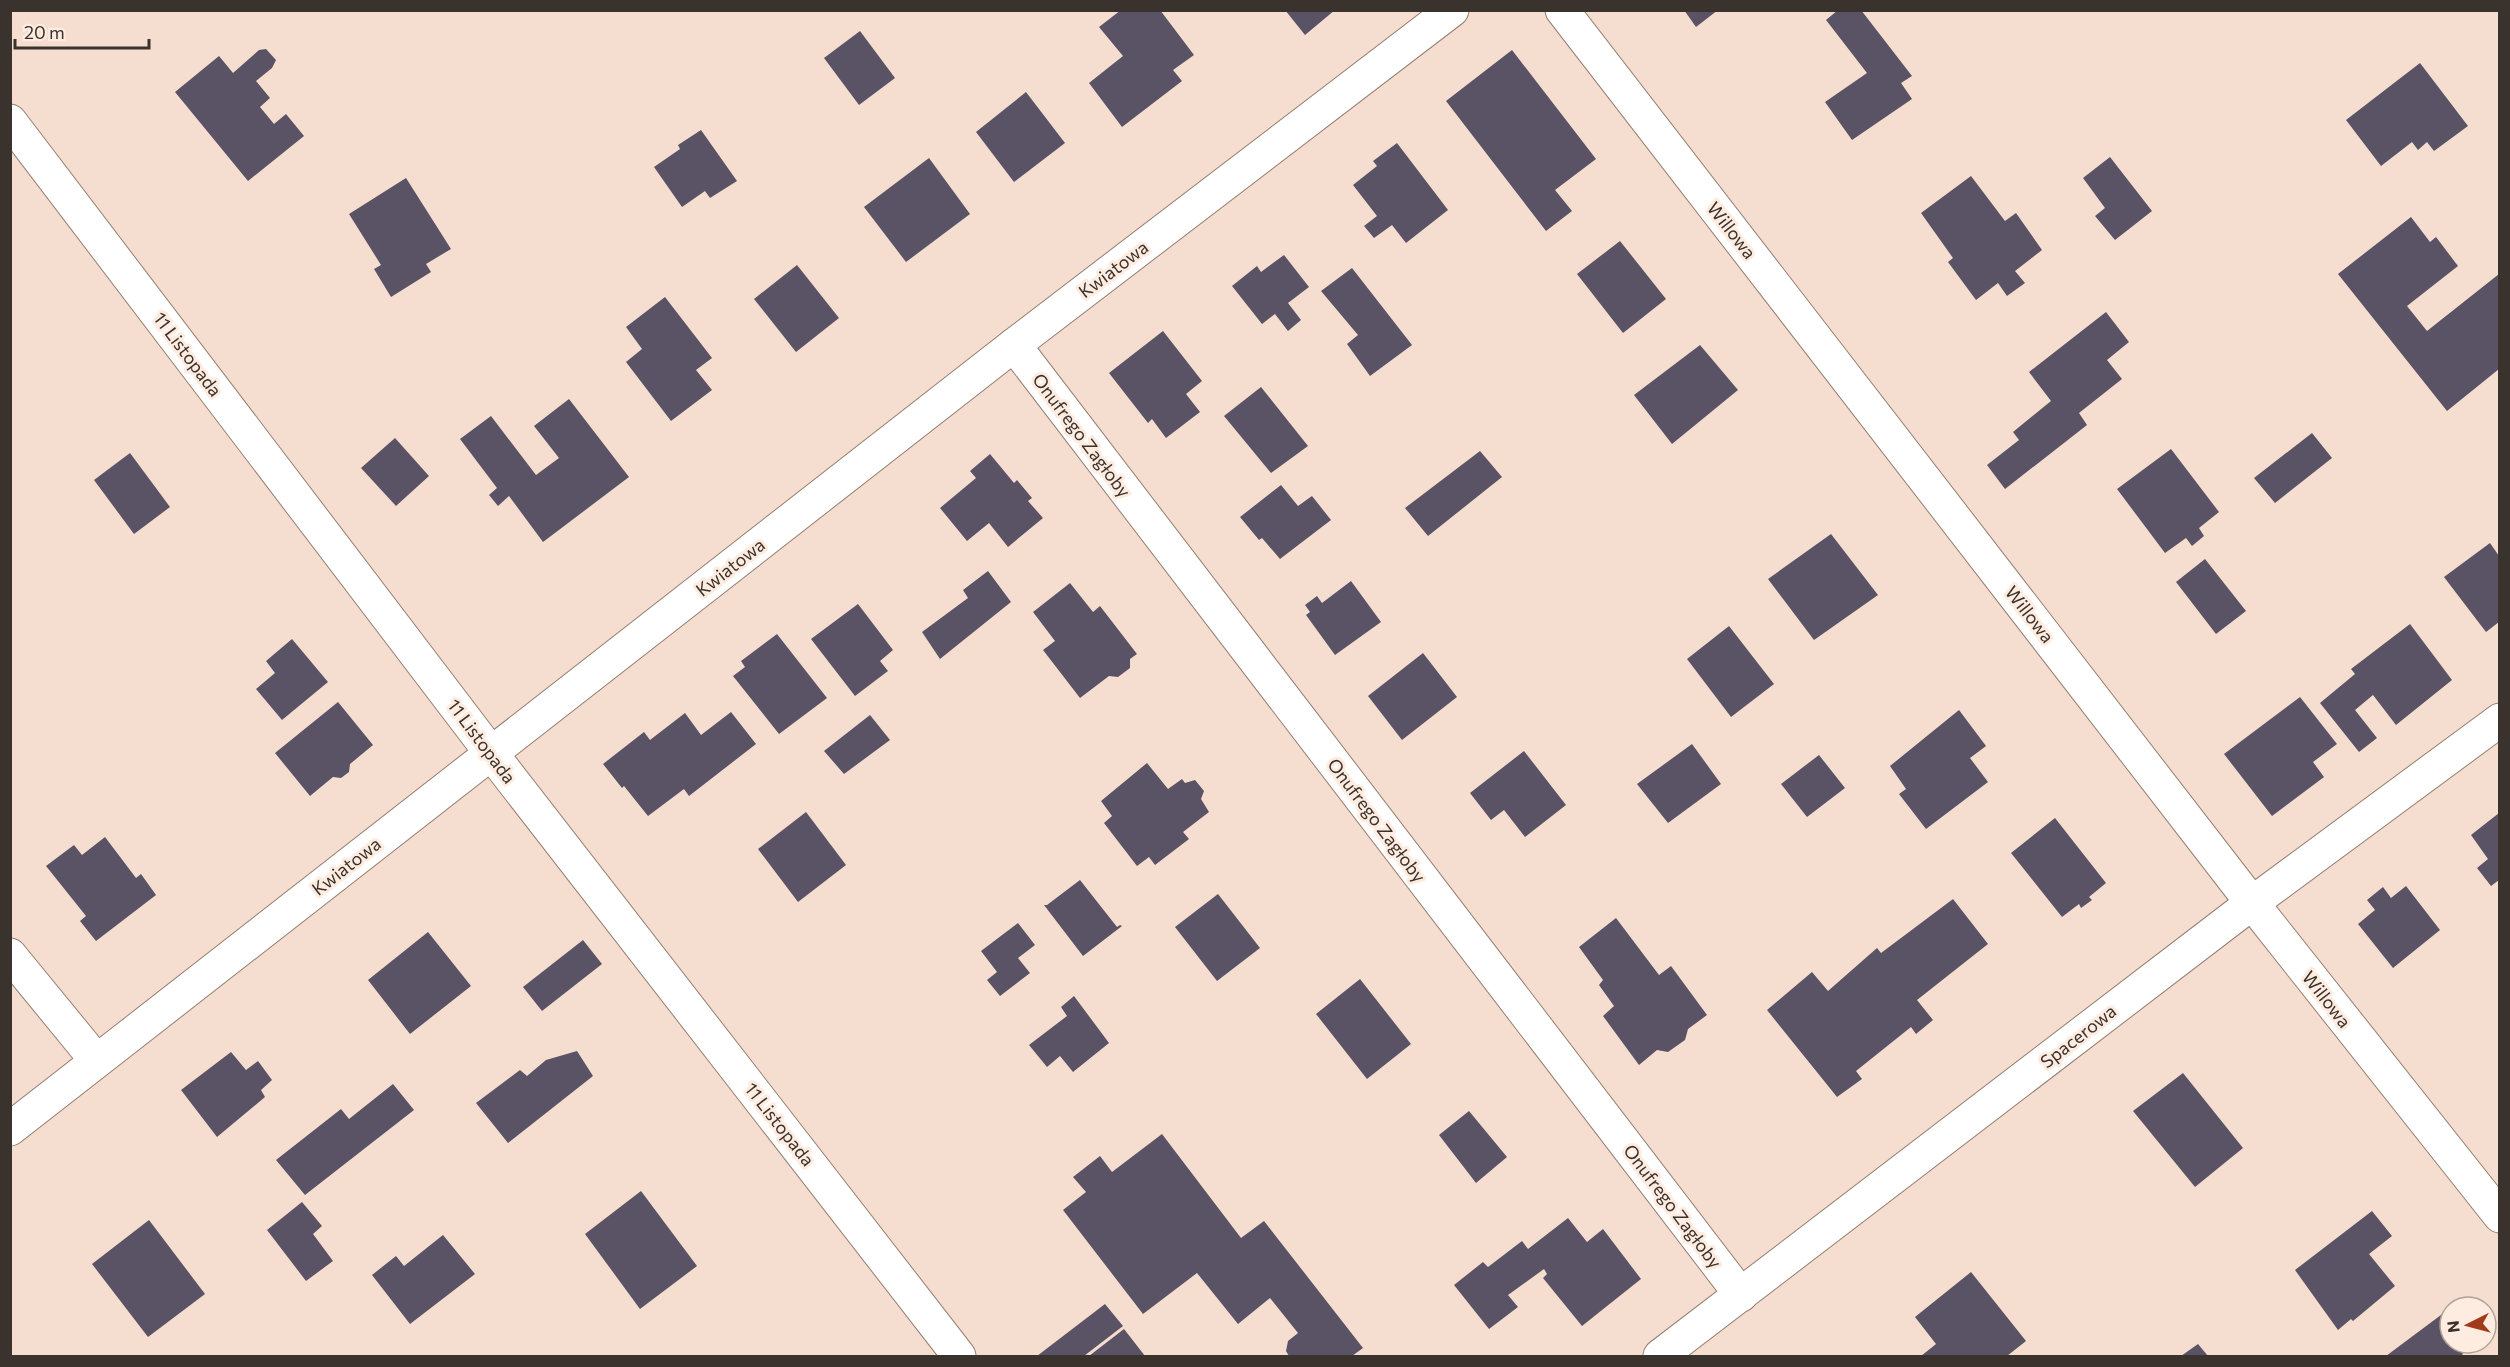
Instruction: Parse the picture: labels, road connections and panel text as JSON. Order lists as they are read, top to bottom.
{
  "streets": {
    "street": [
      "Willowa",
      "Kwiatowa",
      "11 Listopada",
      "Onufrego Zagłoby",
      "Spacerowa"
    ]
  },
  "crossings": [
    ["Willowa", "Spacerowa"],
    ["Kwiatowa", "11 Listopada"],
    ["Kwiatowa", "Onufrego Zagłoby"],
    ["Onufrego Zagłoby", "Spacerowa"]
  ],
  "scale_bar": "20 m",
  "north": "left"
}
